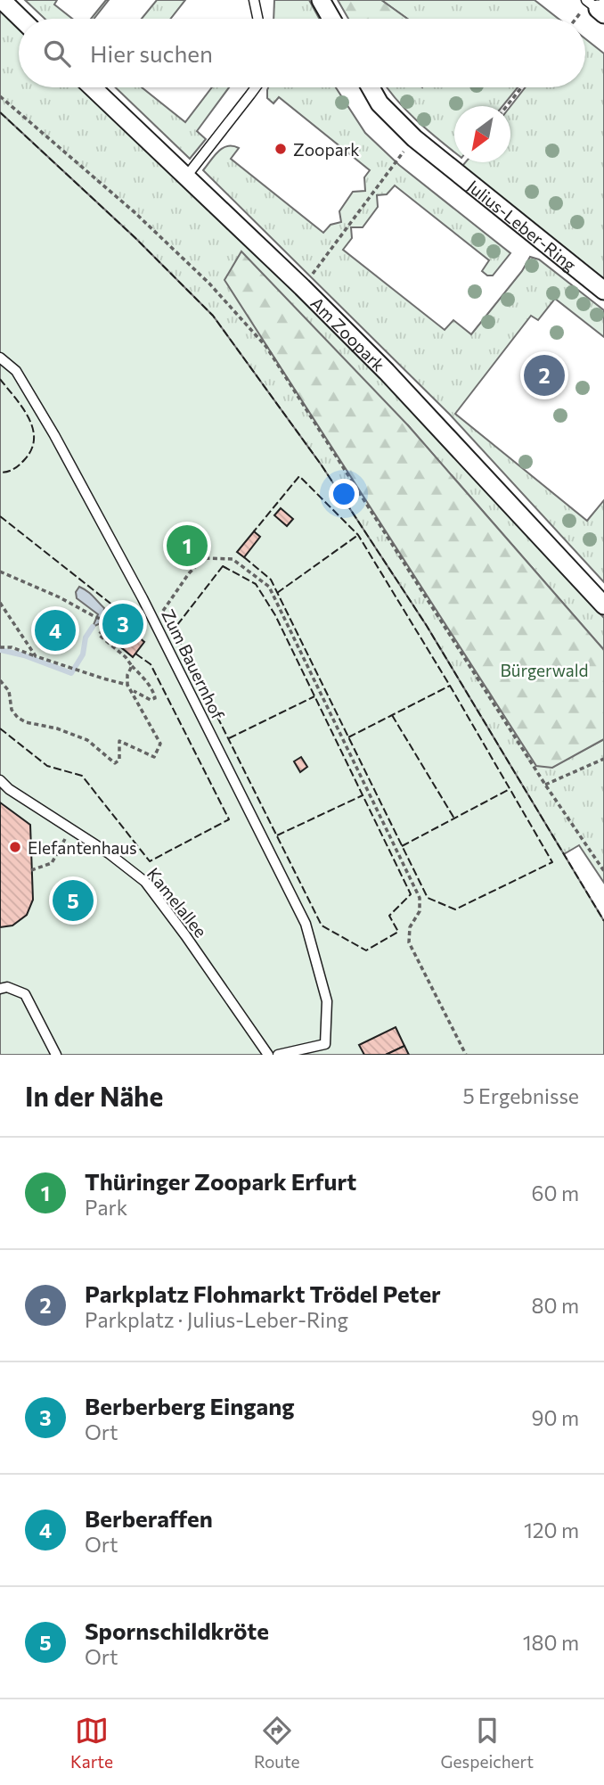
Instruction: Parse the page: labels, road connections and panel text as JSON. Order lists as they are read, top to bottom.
{
  "streets": {
    "street": ["Julius-Leber-Ring", "Am Zoopark"],
    "lane": ["Zum Bauernhof", "Kamelallee"]
  },
  "parks": ["Bürgerwald"],
  "places": ["Zoopark", "Elefantenhaus"],
  "north": "bottom left",
  "page": {
    "search": "Hier suchen",
    "pins": [
      "2",
      "1",
      "3",
      "4",
      "5"
    ],
    "heading": ["In der Nähe", "5 Ergebnisse"],
    "list": [
      {
        "mark": "1",
        "name": "Thüringer Zoopark Erfurt",
        "note": "Park",
        "value": "60 m"
      },
      {
        "mark": "2",
        "name": "Parkplatz Flohmarkt Trödel Peter",
        "note": "Parkplatz · Julius-Leber-Ring",
        "value": "80 m"
      },
      {
        "mark": "3",
        "name": "Berberberg Eingang",
        "note": "Ort",
        "value": "90 m"
      },
      {
        "mark": "4",
        "name": "Berberaffen",
        "note": "Ort",
        "value": "120 m"
      },
      {
        "mark": "5",
        "name": "Spornschildkröte",
        "note": "Ort",
        "value": "180 m"
      }
    ],
    "nav": ["Karte", "Route", "Gespeichert"]
  }
}
